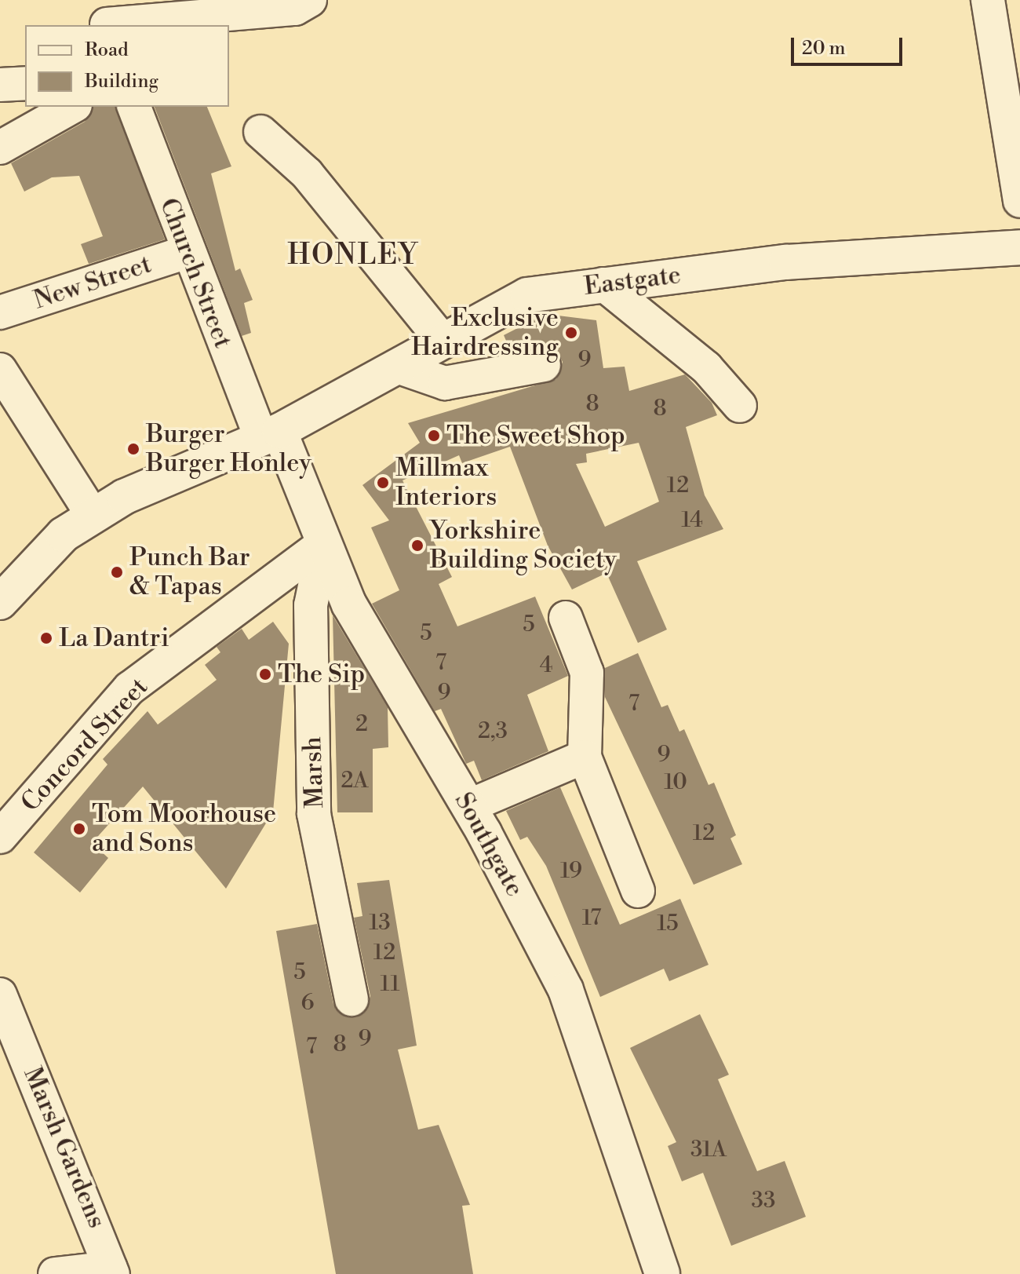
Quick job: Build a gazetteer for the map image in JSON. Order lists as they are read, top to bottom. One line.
{"streets":{"street":["Church Street","Eastgate","New Street","Concord Street","Marsh","Southgate","Marsh Gardens"]},"crossings":[["Church Street","Eastgate"],["Church Street","New Street"],["Church Street","Southgate"],["Eastgate","Southgate"],["Concord Street","Marsh"],["Concord Street","Southgate"],["Marsh","Southgate"]],"districts":["HONLEY"],"places":["Exclusive Hairdressing","The Sweet Shop","Burger Burger Honley","Millmax Interiors","Yorkshire Building Society","Punch Bar & Tapas","La Dantri","The Sip","Tom Moorhouse and Sons"],"house_numbers":["9","8","8","12","14","5","5","7","4","9","7","2","2,3","9","2A","10","12","19","17","13","15","12","5","11","6","9","8","7","31A","33"],"legend":["Road","Building"],"scale_bar":"20 m"}
